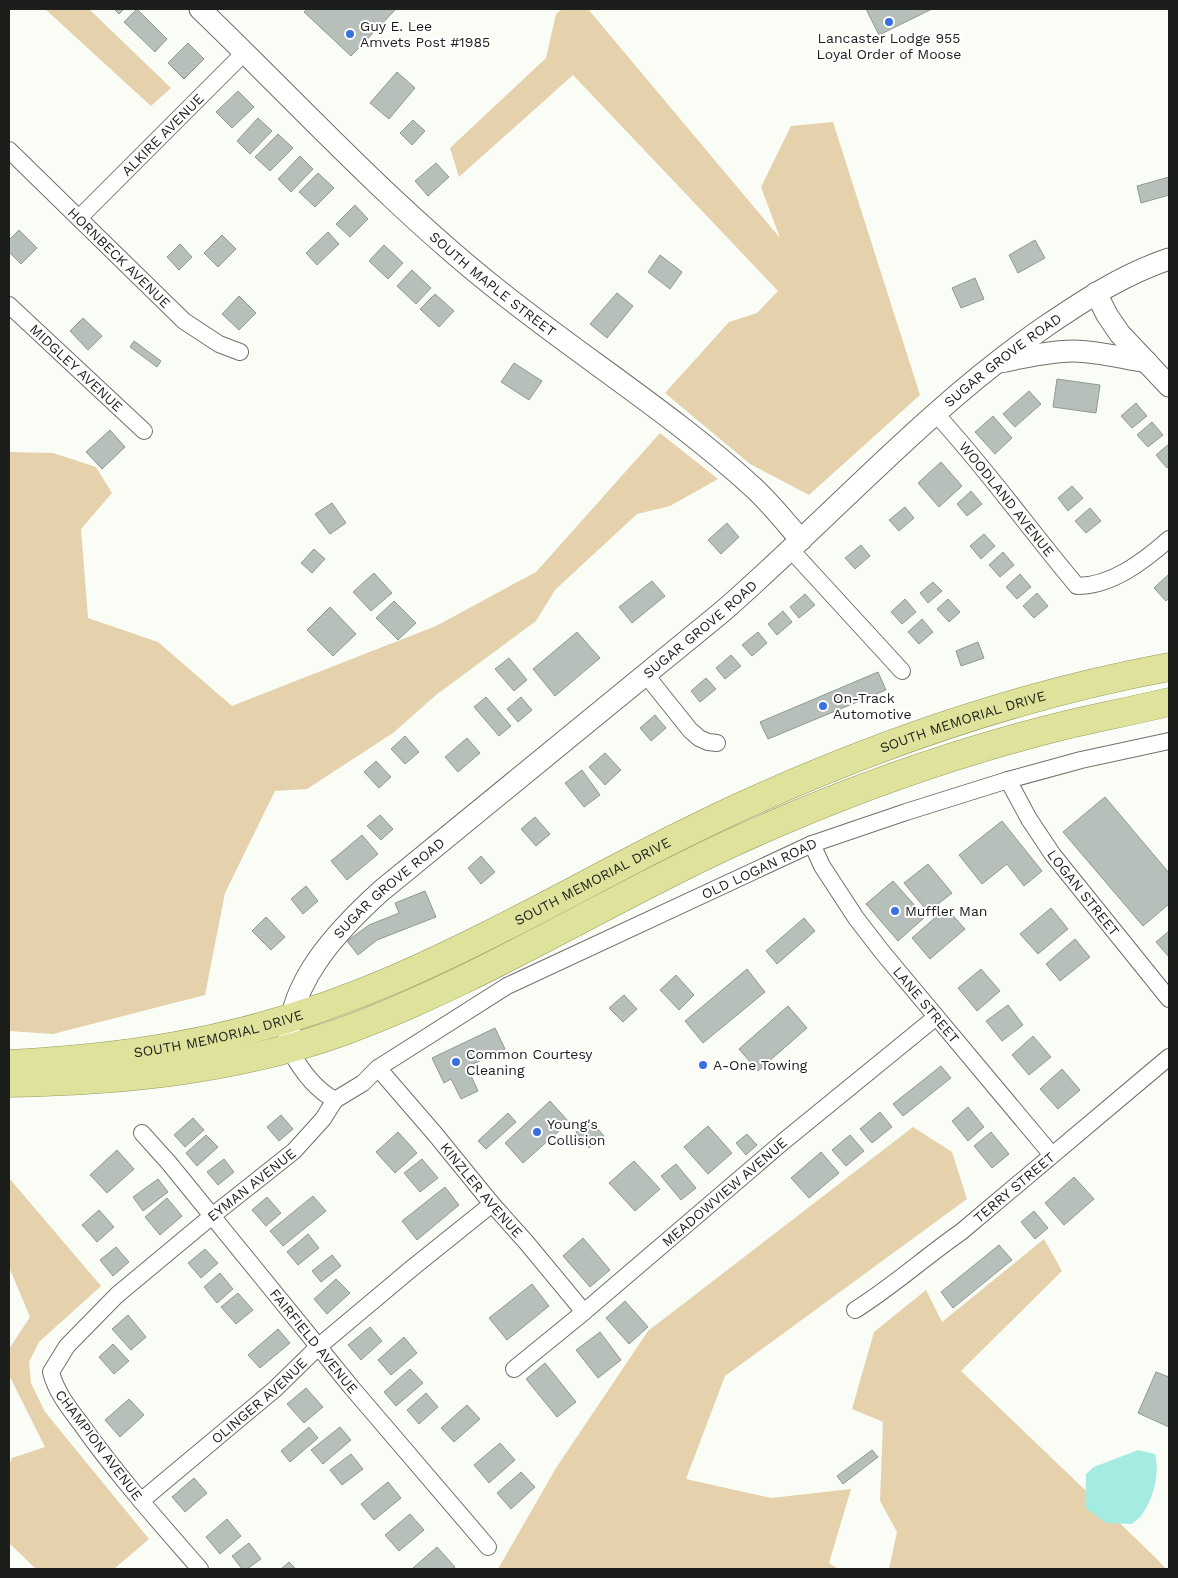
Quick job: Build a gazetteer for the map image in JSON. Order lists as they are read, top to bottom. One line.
{"streets":{"highway":["SOUTH MEMORIAL DRIVE"],"street":["ALKIRE AVENUE","HORNBECK AVENUE","SOUTH MAPLE STREET","SUGAR GROVE ROAD","MIDGLEY AVENUE","WOODLAND AVENUE","OLD LOGAN ROAD","LOGAN STREET","LANE STREET","EYMAN AVENUE","TERRY STREET","KINZLER AVENUE","MEADOWVIEW AVENUE","FAIRFIELD AVENUE","OLINGER AVENUE","CHAMPION AVENUE"]},"crossings":[["ALKIRE AVENUE","HORNBECK AVENUE"],["ALKIRE AVENUE","SOUTH MAPLE STREET"],["SOUTH MAPLE STREET","SUGAR GROVE ROAD"],["SUGAR GROVE ROAD","WOODLAND AVENUE"],["SUGAR GROVE ROAD","SOUTH MEMORIAL DRIVE"],["OLD LOGAN ROAD","LOGAN STREET"],["OLD LOGAN ROAD","LANE STREET"],["OLD LOGAN ROAD","EYMAN AVENUE"],["OLD LOGAN ROAD","KINZLER AVENUE"],["LANE STREET","TERRY STREET"],["LANE STREET","MEADOWVIEW AVENUE"],["EYMAN AVENUE","KINZLER AVENUE"],["EYMAN AVENUE","FAIRFIELD AVENUE"],["EYMAN AVENUE","CHAMPION AVENUE"],["KINZLER AVENUE","MEADOWVIEW AVENUE"],["KINZLER AVENUE","OLINGER AVENUE"],["FAIRFIELD AVENUE","OLINGER AVENUE"],["OLINGER AVENUE","CHAMPION AVENUE"]],"places":["Lancaster Lodge 955 Loyal Order of Moose","Guy E. Lee Amvets Post #1985","On-Track Automotive","Muffler Man","Common Courtesy Cleaning","A-One Towing","Young's Collision"]}
